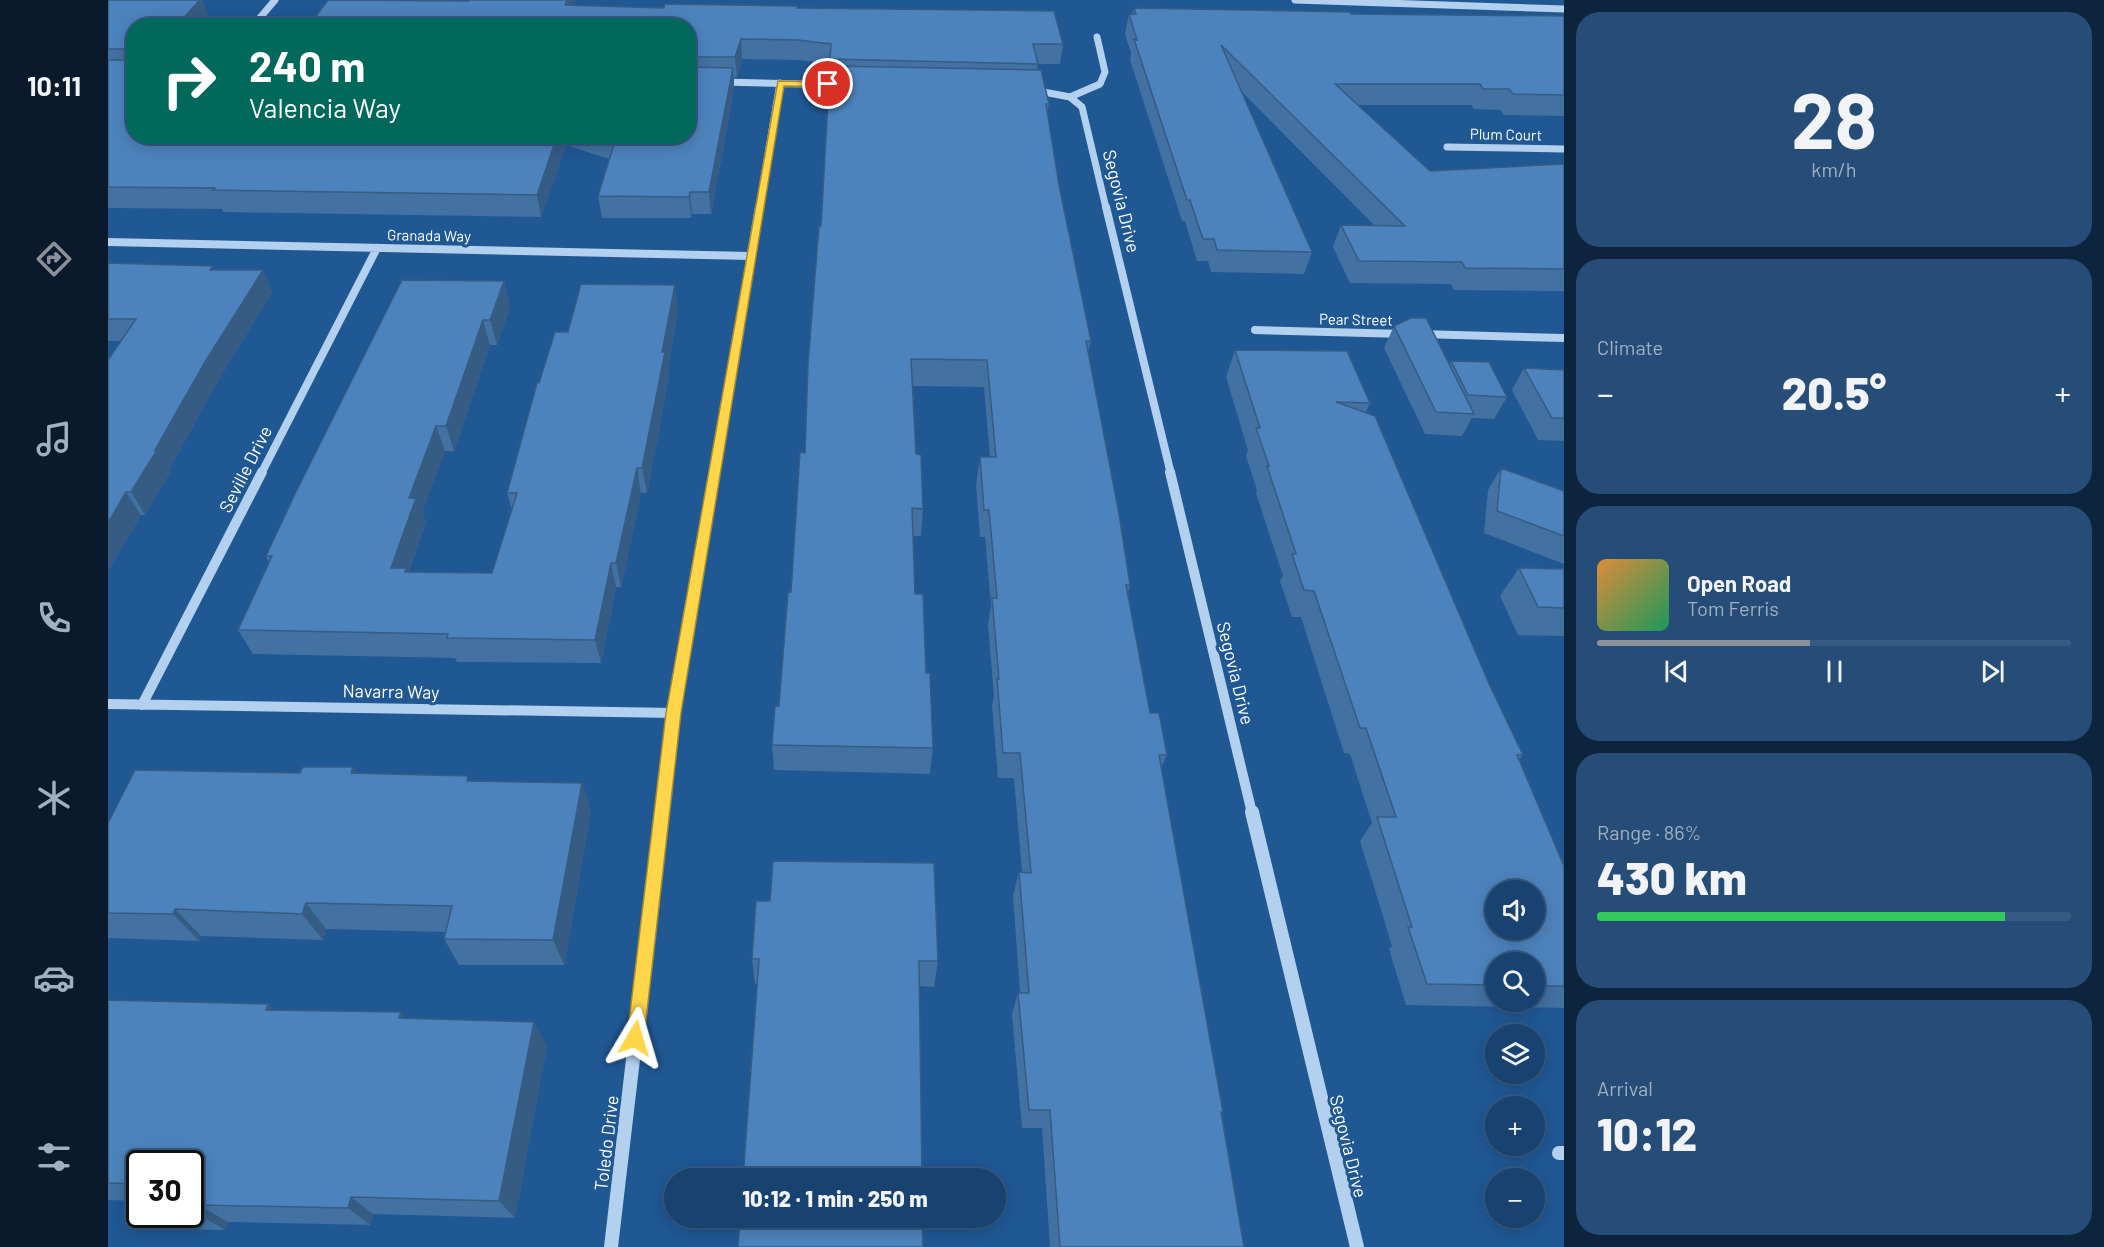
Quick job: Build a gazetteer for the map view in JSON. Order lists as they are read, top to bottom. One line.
{"streets":{"street":["Plum Court","Segovia Drive","Granada Way","Pear Street","Seville Drive","Navarra Way","Toledo Drive"]},"crossings":[["Granada Way","Seville Drive"],["Granada Way","Toledo Drive"],["Seville Drive","Navarra Way"],["Navarra Way","Toledo Drive"]],"page":{"tabs":"10:11","tile":[["28","km/h"],"Climate",["Range · 86%","430 km"],["Arrival","10:12"]],"turn":["240 m","Valencia Way"],"heat":["−","20.5°","+"],"song":["Open Road","Tom Ferris"],"map_buttons":["+","−"],"limit":"30","trip":"10:12 · 1 min · 250 m"}}
